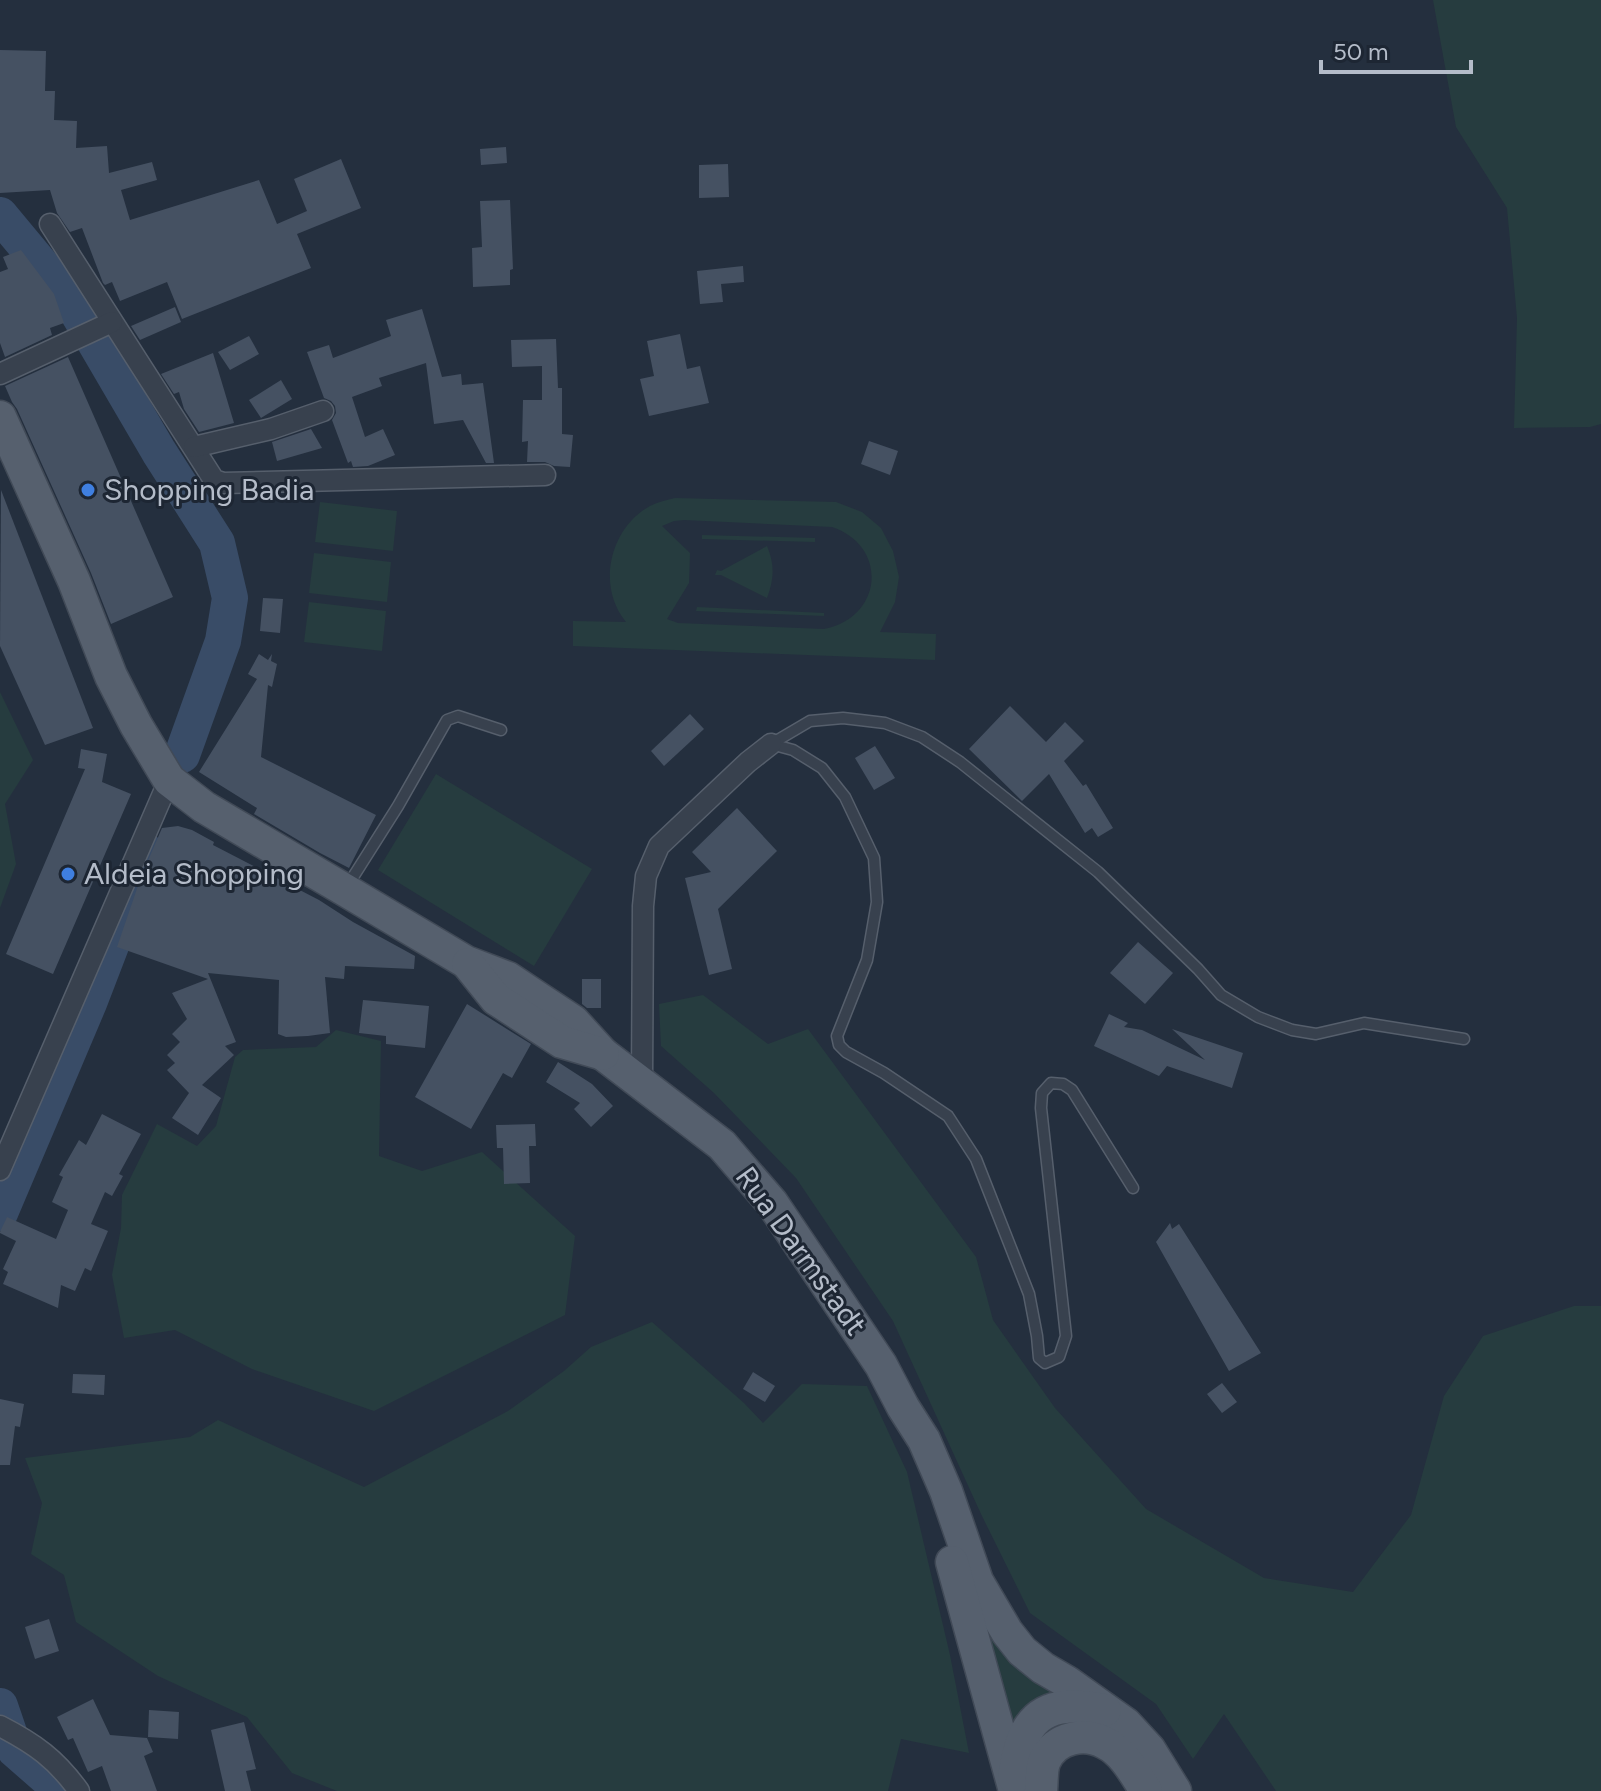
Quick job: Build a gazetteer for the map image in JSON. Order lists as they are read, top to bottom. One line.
{"streets":{"main road":["Rua Darmstadt"]},"places":["Shopping Badia","Aldeia Shopping"],"scale_bar":"50 m"}
